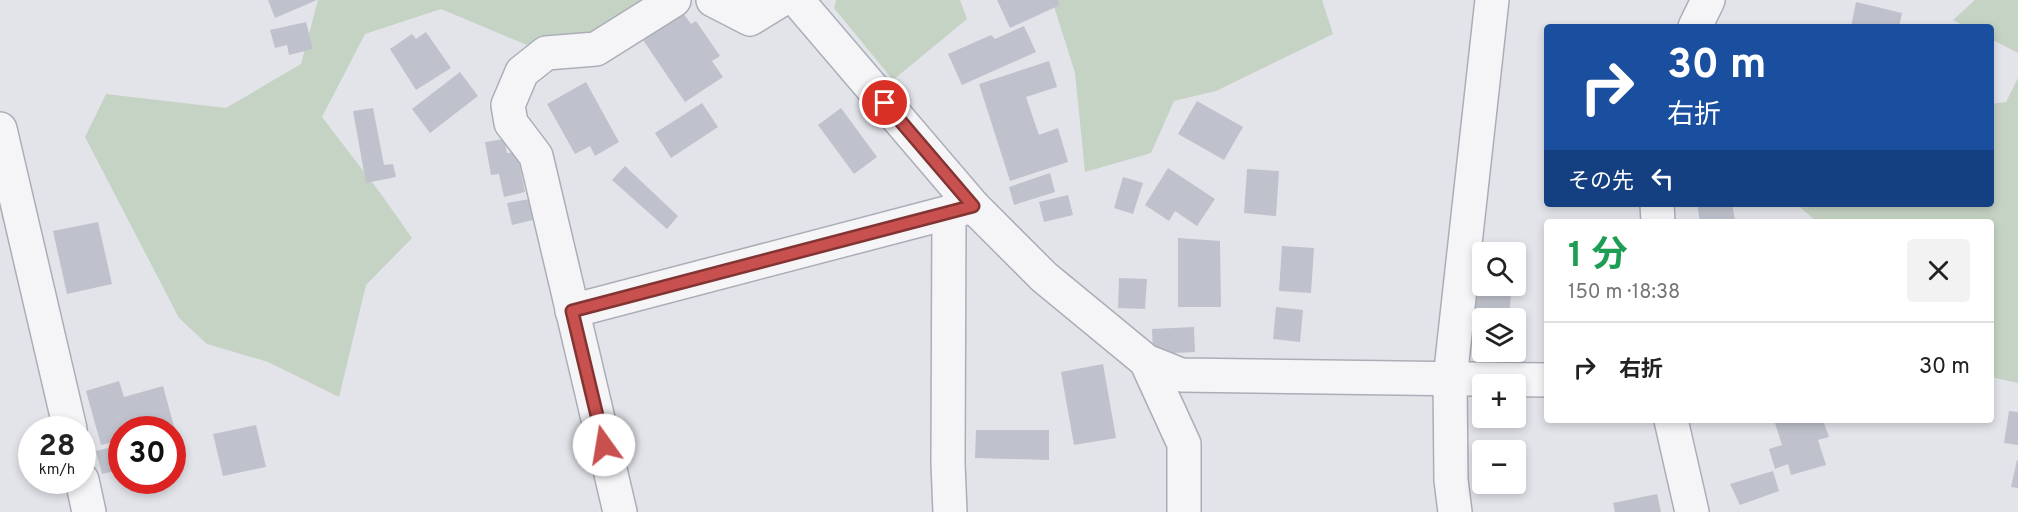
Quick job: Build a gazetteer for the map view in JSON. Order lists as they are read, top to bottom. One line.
{"page":{"turn":["30 m","右折"],"then":"その先","heading":["1 分","150 m · 18:38"],"map_buttons":["+","−"],"list":[{"name":"右折","value":"30 m"}],"speed":"28 km/h","limit":"30"}}
